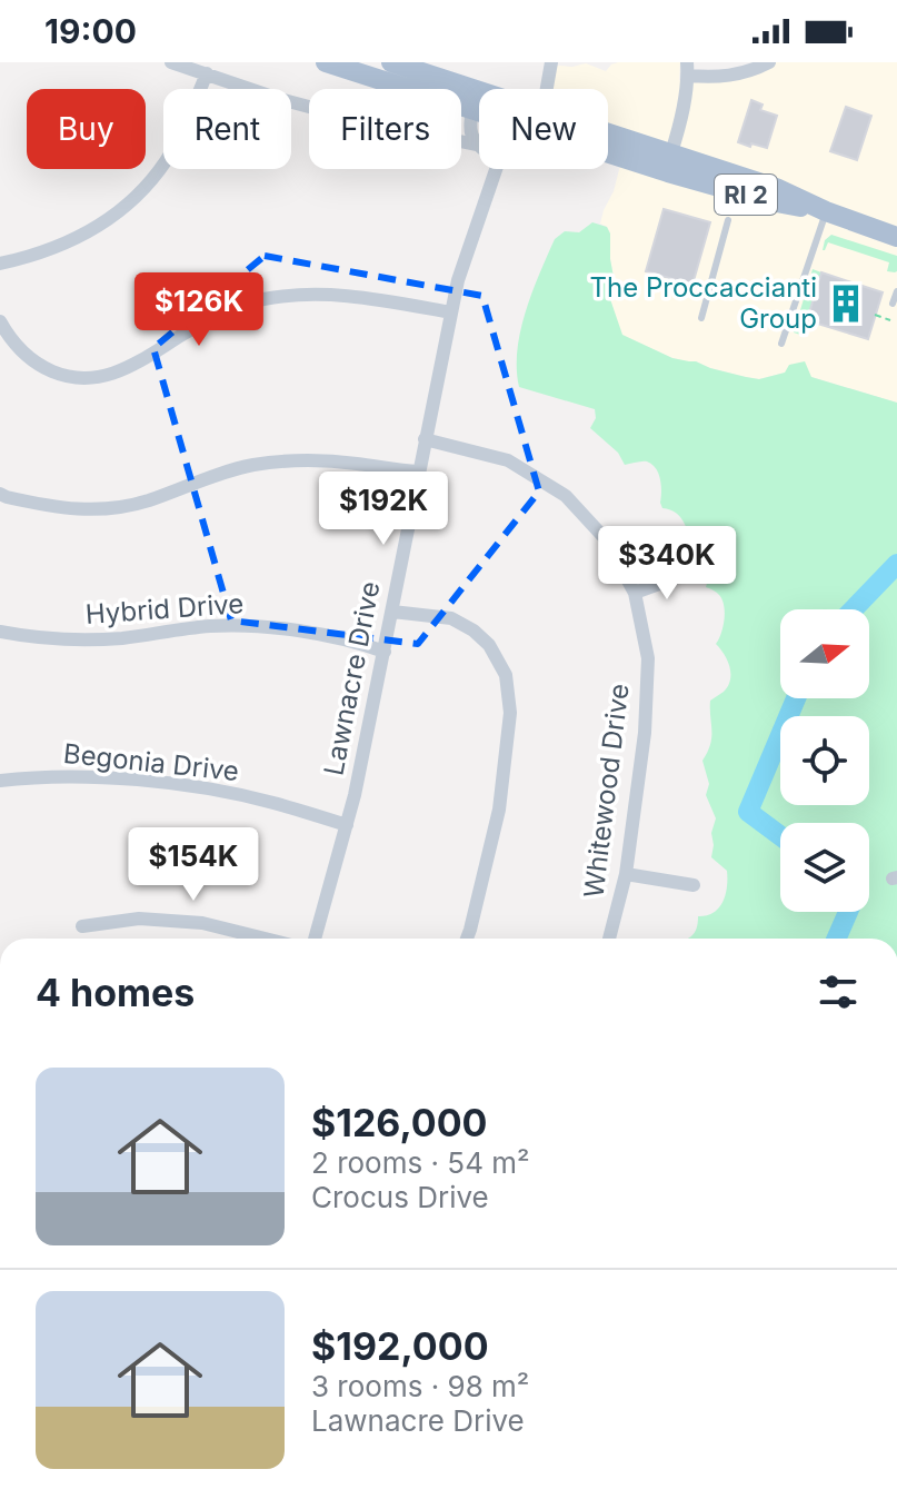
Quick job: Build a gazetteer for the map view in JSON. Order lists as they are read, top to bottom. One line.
{"streets":{"main road":["RI 2"],"street":["Hybrid Drive","Lawnacre Drive","Begonia Drive","Whitewood Drive"]},"crossings":[["Hybrid Drive","Lawnacre Drive"],["Lawnacre Drive","Begonia Drive"],["Lawnacre Drive","Whitewood Drive"]],"places":{"building":["The Proccaccianti Group"]},"north":"right","page":{"status":"19:00","chip":["Buy","Rent","Filters","New"],"price":["$126K","$192K","$340K","$154K"],"heading":"4 homes","list":[{"name":"$126,000","note":"2 rooms · 54 m² · Crocus Drive"},{"name":"$192,000","note":"3 rooms · 98 m² · Lawnacre Drive"}]}}
